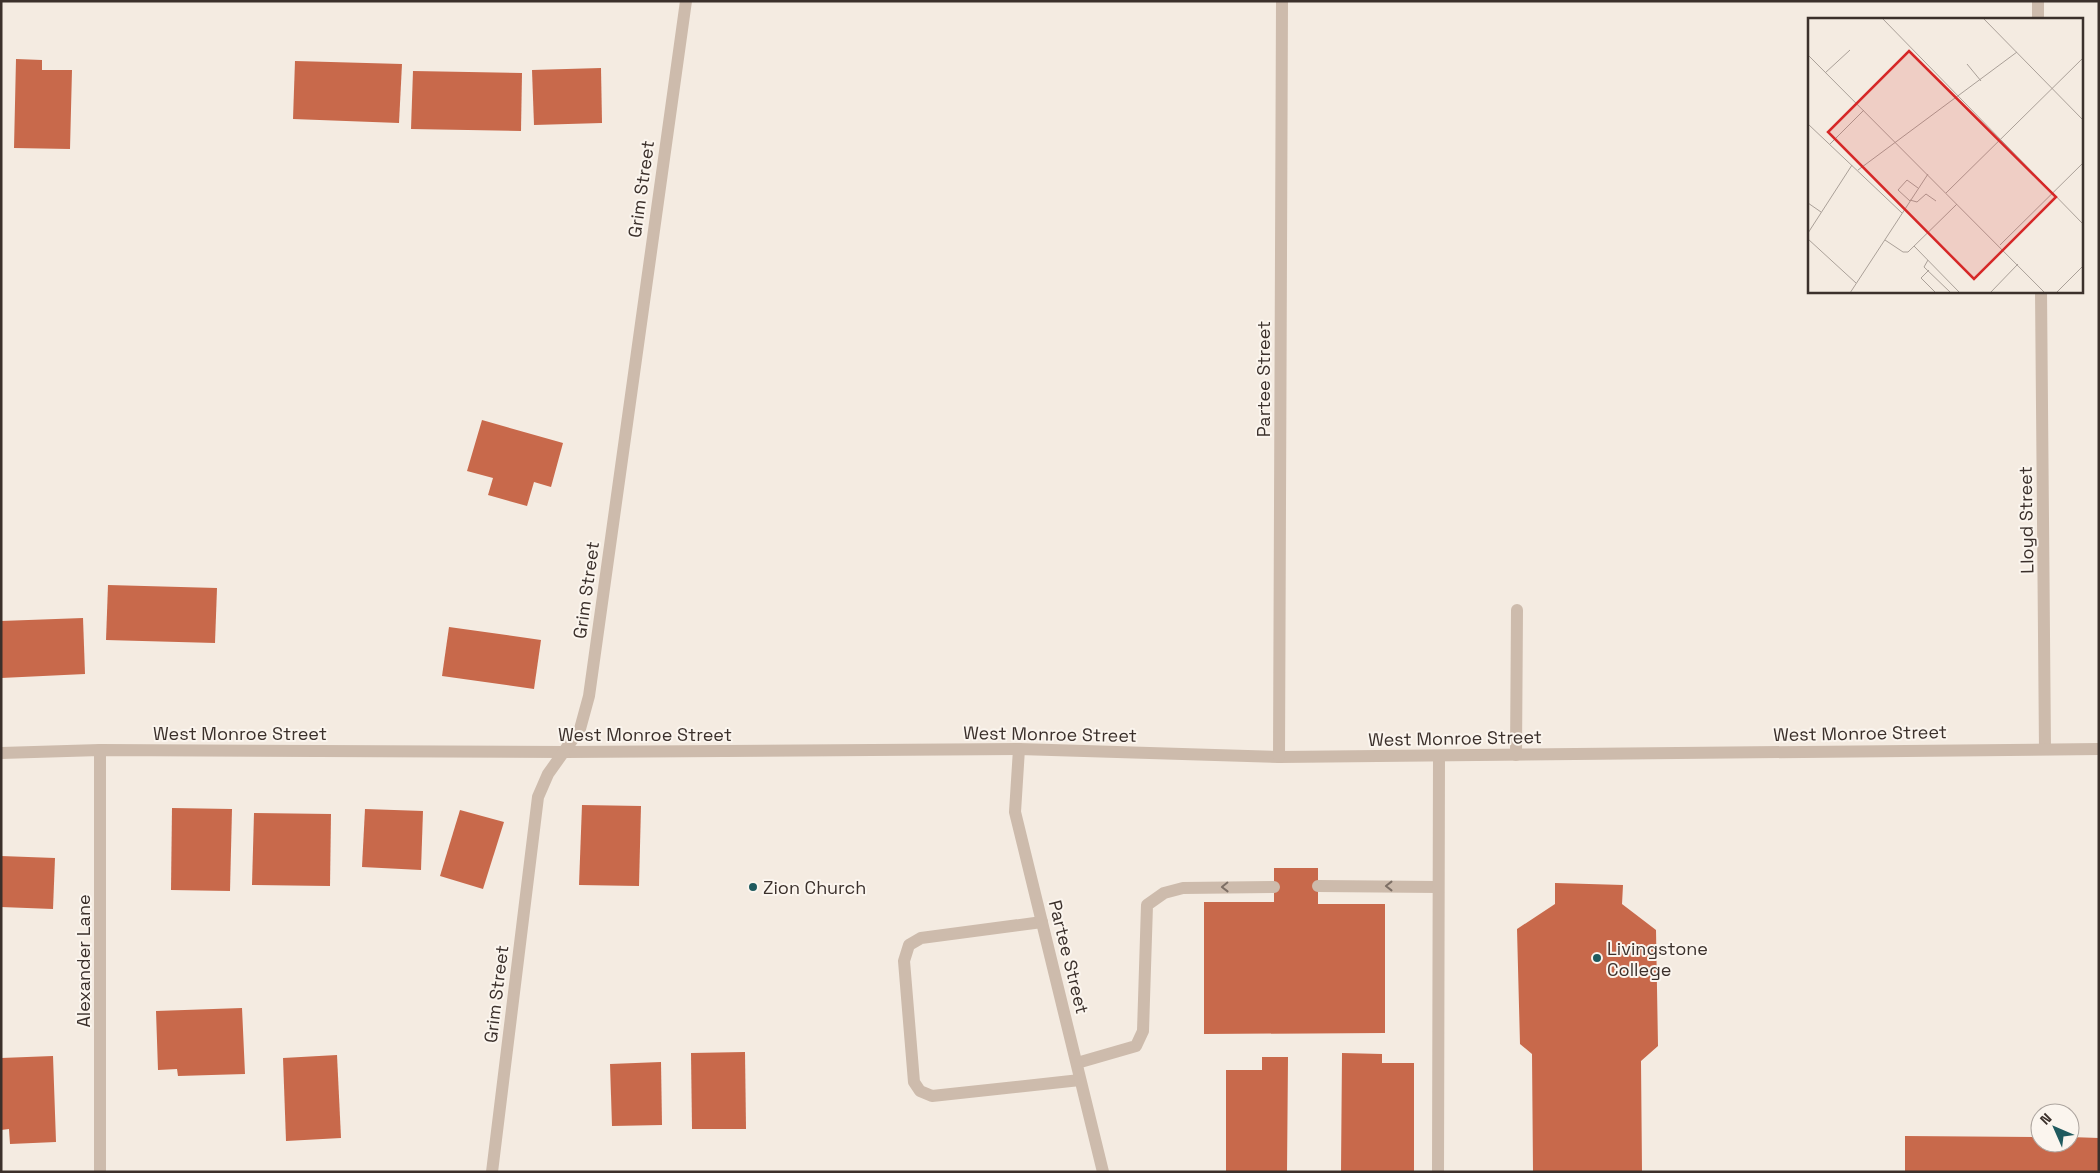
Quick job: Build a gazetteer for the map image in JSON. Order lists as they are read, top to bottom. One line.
{"streets":{"street":["Grim Street","Partee Street","Lloyd Street","West Monroe Street","Alexander Lane"]},"crossings":[["Grim Street","West Monroe Street"],["Partee Street","West Monroe Street"],["Lloyd Street","West Monroe Street"],["West Monroe Street","Alexander Lane"]],"places":["Zion Church","Livingstone College"],"north":"top left"}
